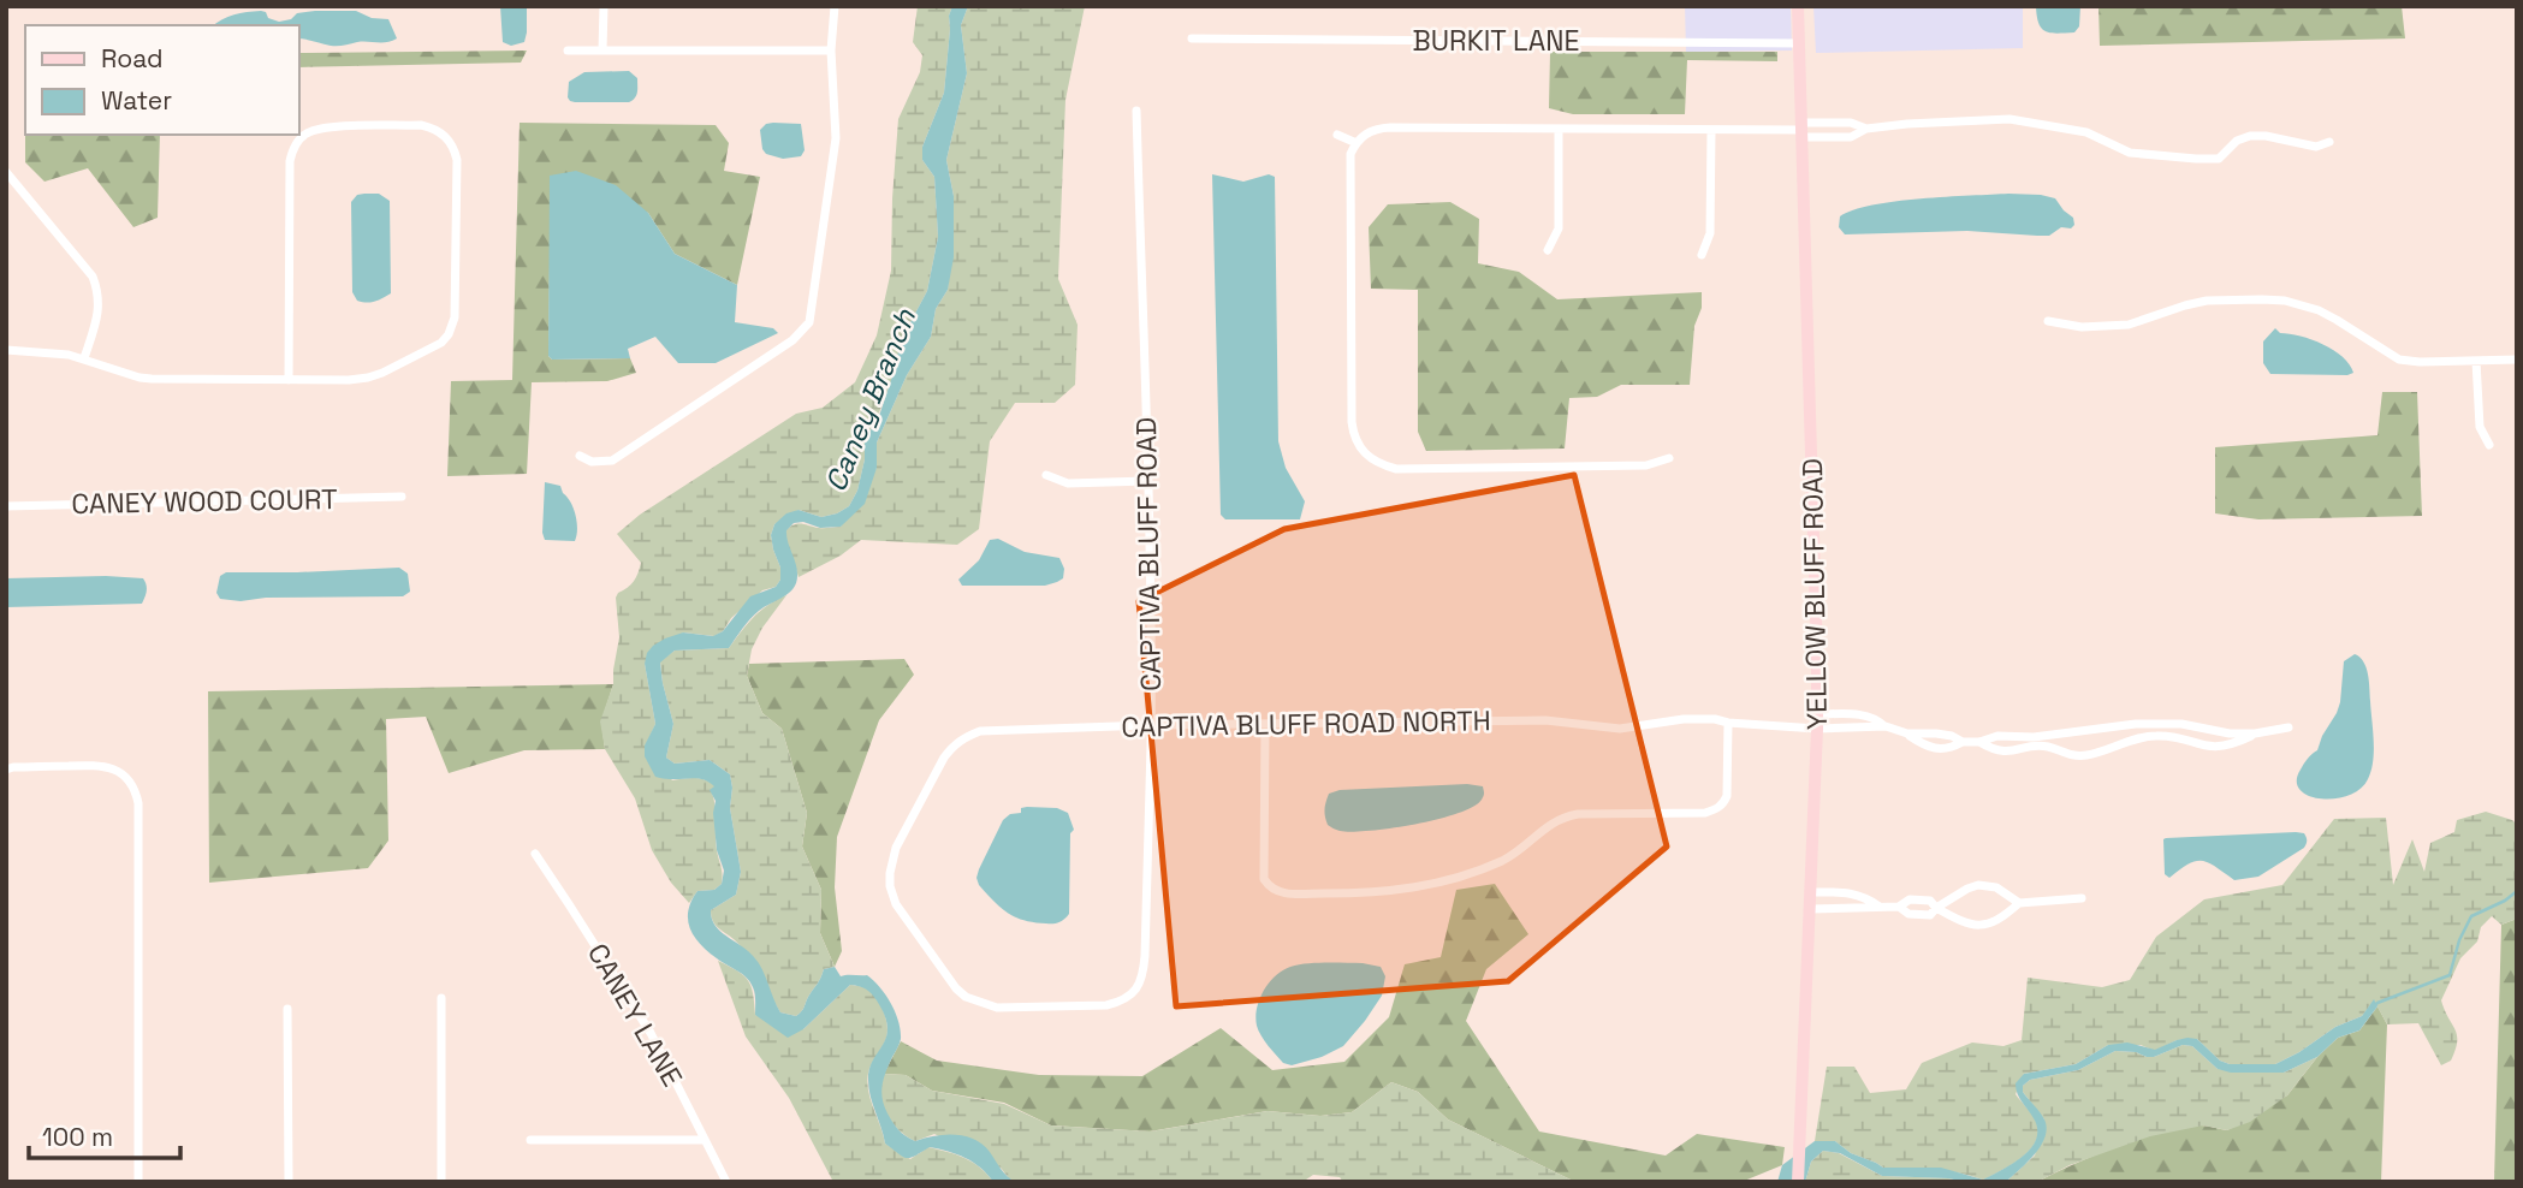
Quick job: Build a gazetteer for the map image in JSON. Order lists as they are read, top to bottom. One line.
{"streets":{"street":["BURKIT LANE","CANEY WOOD COURT","CAPTIVA BLUFF ROAD","YELLOW BLUFF ROAD","CAPTIVA BLUFF ROAD NORTH","CANEY LANE"]},"crossings":[["BURKIT LANE","YELLOW BLUFF ROAD"],["CAPTIVA BLUFF ROAD","CAPTIVA BLUFF ROAD NORTH"],["YELLOW BLUFF ROAD","CAPTIVA BLUFF ROAD NORTH"]],"water":["Caney Branch"],"legend":["Road","Water"],"scale_bar":"100 m"}
